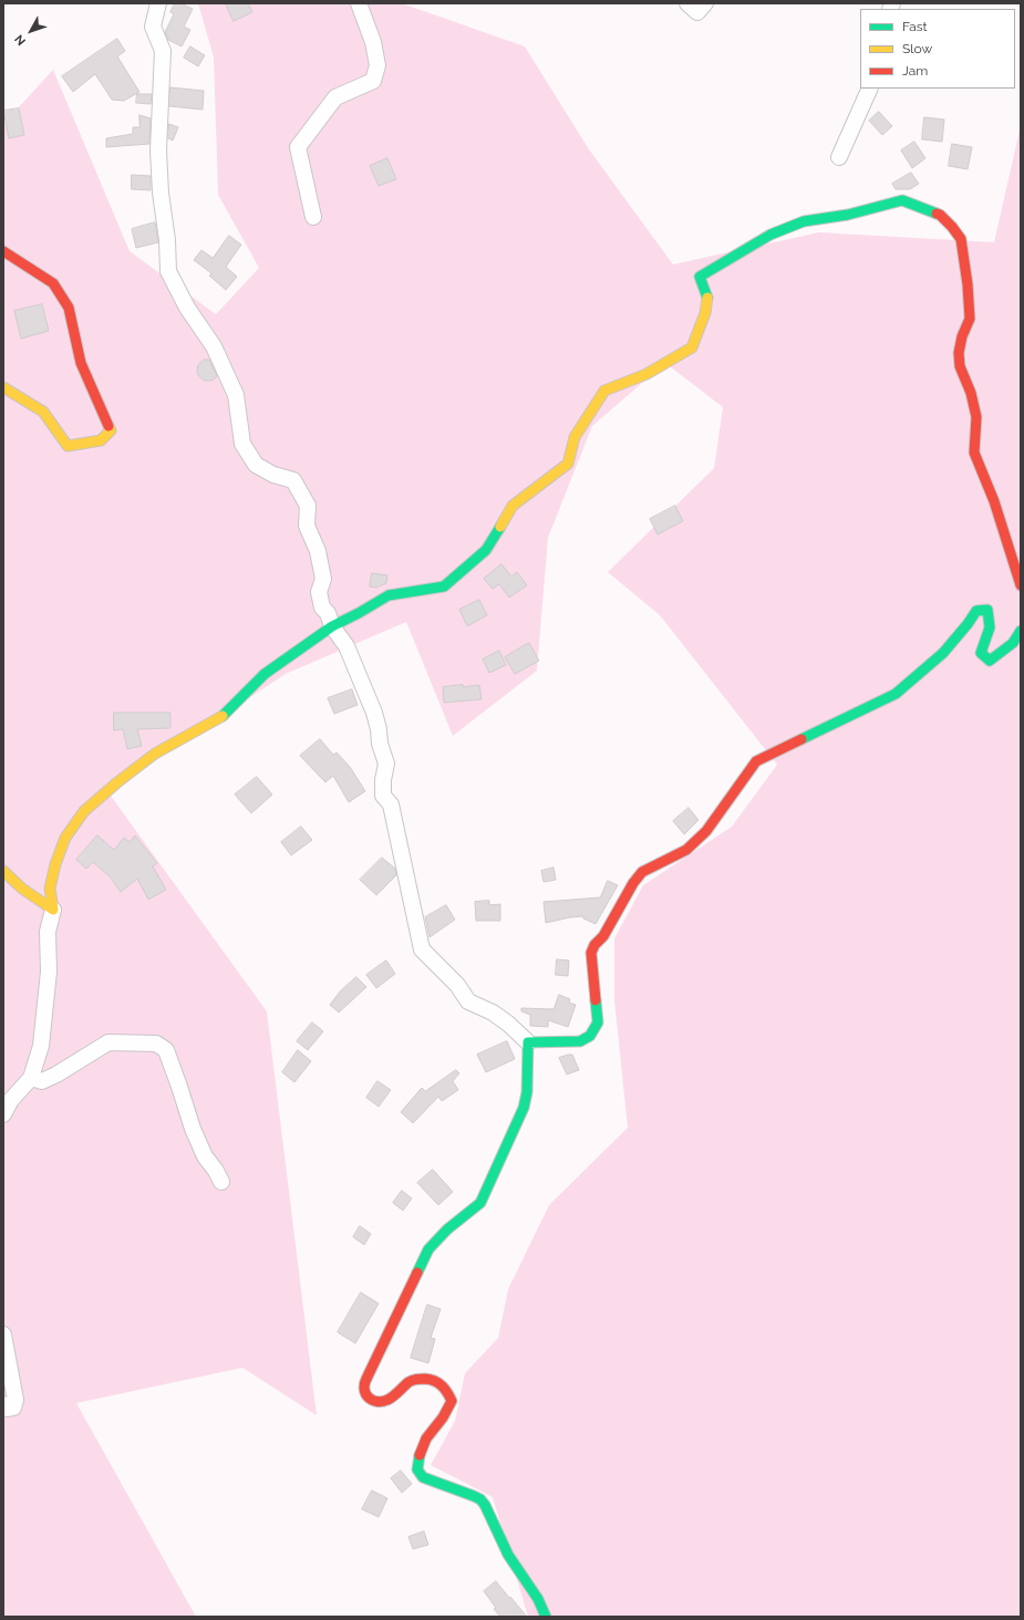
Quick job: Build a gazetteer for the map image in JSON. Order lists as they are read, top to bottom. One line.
{"legend":["Fast","Slow","Jam"],"north":"bottom left"}
